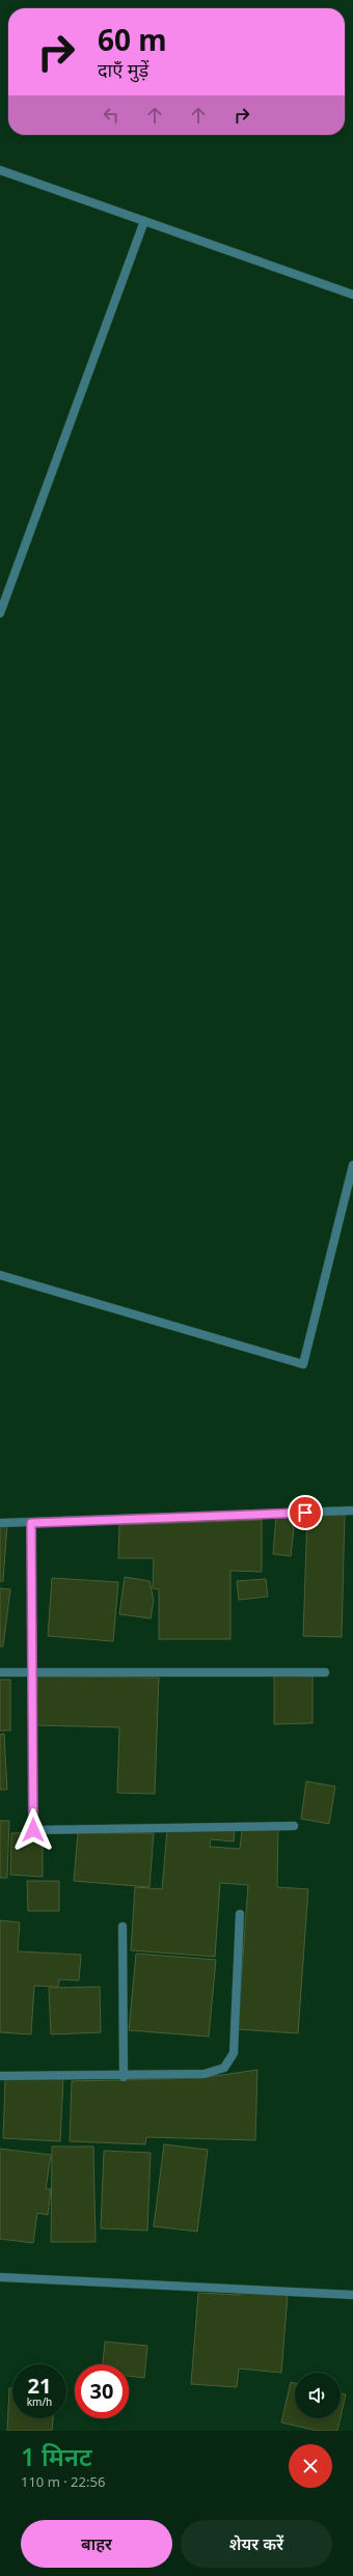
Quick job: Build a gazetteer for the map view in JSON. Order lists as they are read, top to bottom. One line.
{"page":{"turn":["60 m","दाएँ मुड़ें"],"speed":"21 km/h","limit":"30","heading":["1 मिनट","110 m · 22:56"],"buttons":["बाहर","शेयर करें"]}}
